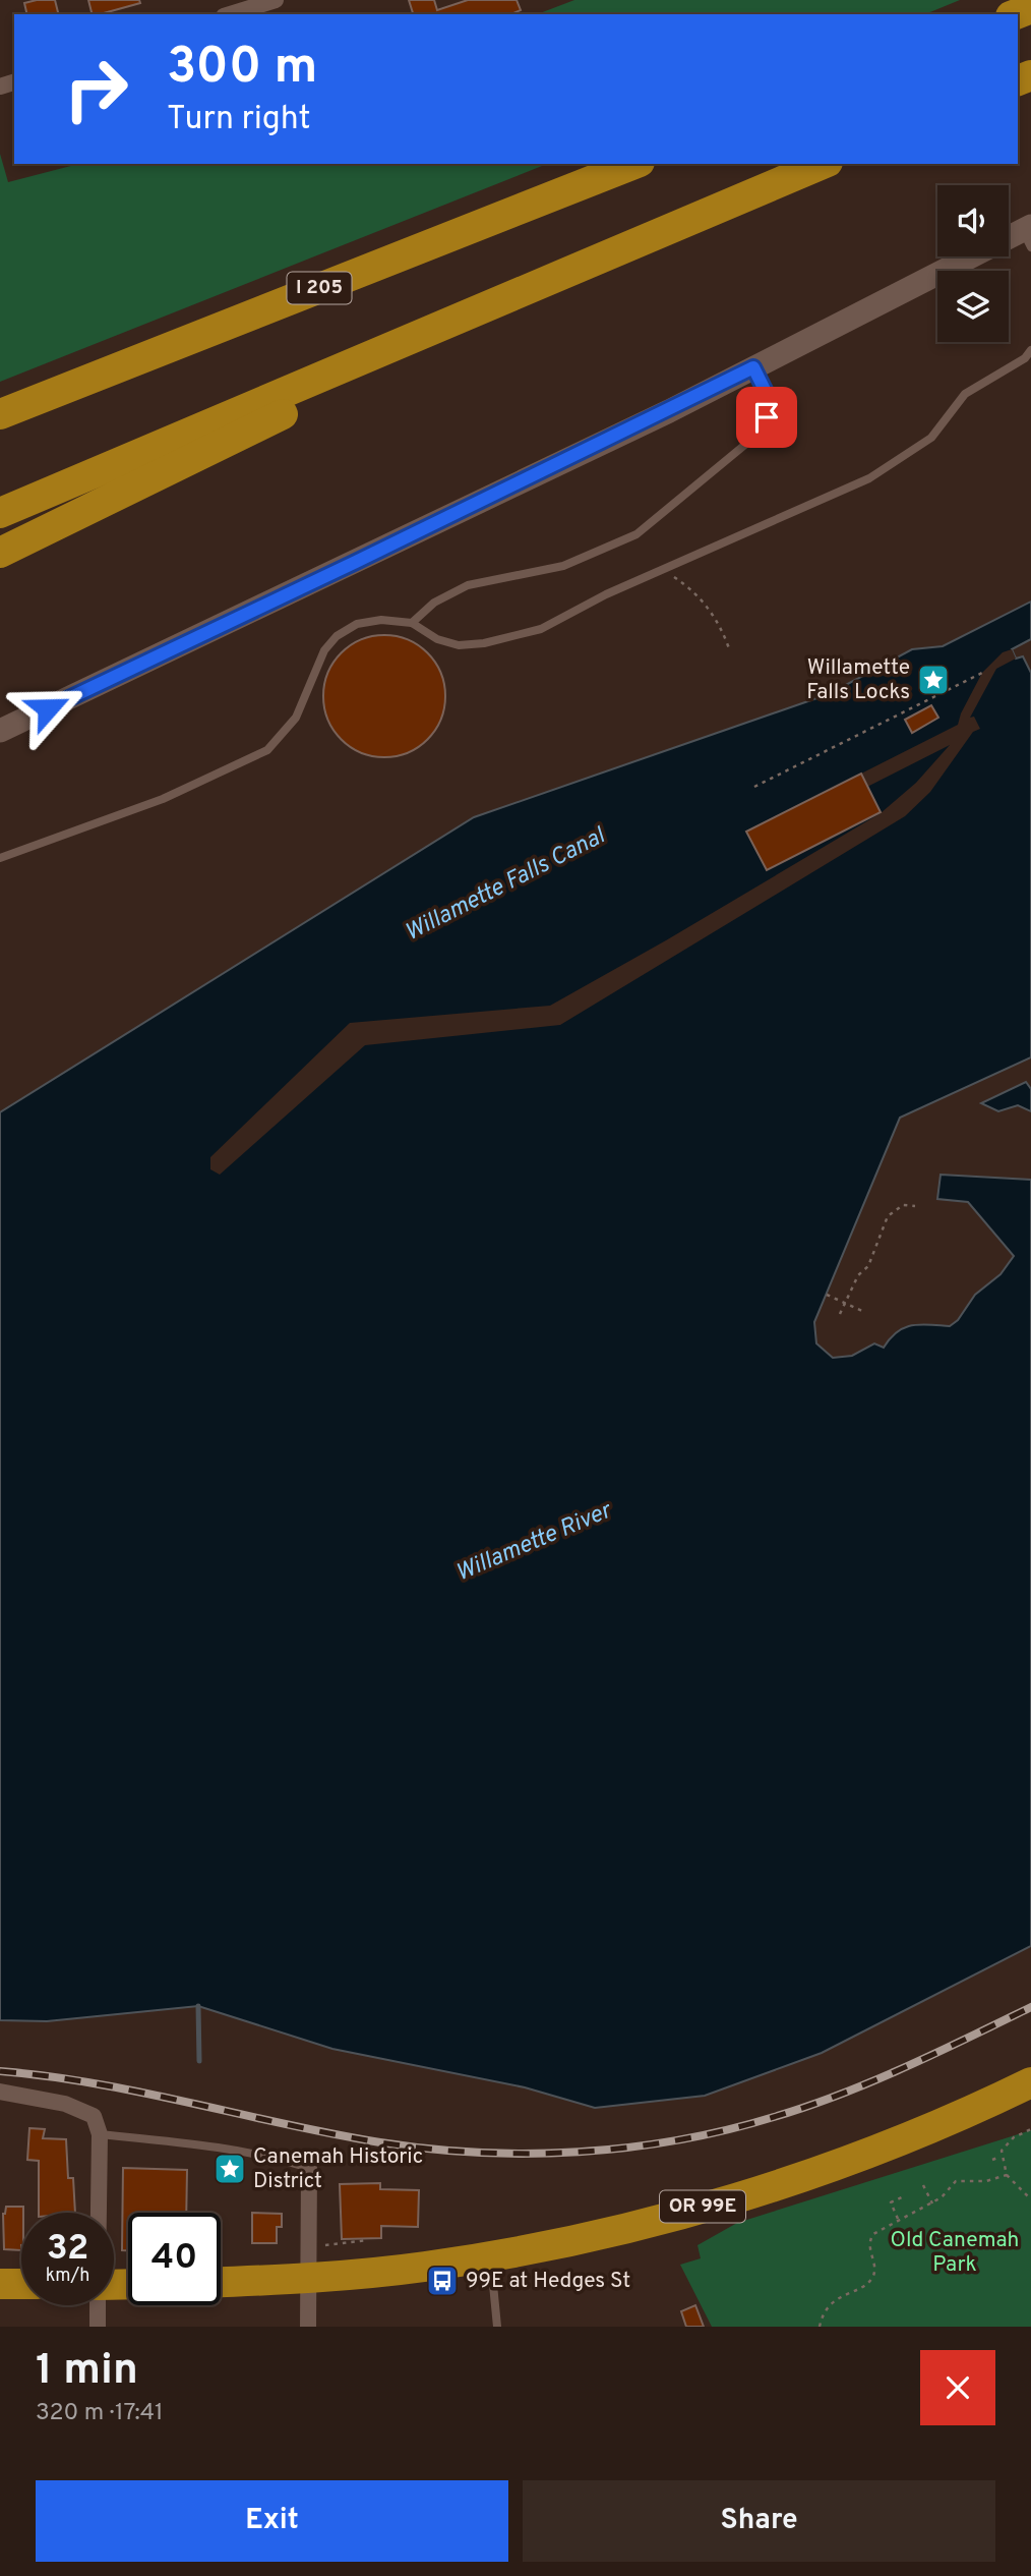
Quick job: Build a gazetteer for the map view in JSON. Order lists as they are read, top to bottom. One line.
{"streets":{"highway":["I 205","OR 99E"]},"water":["Willamette Falls Canal","Willamette River"],"parks":["Old Canemah Park"],"places":{"place":["Willamette Falls Locks","Canemah Historic District"],"bus stop":["99E at Hedges St"]},"page":{"turn":["300 m","Turn right"],"speed":"32 km/h","limit":"40","heading":["1 min","320 m · 17:41"],"buttons":["Exit","Share"]}}
